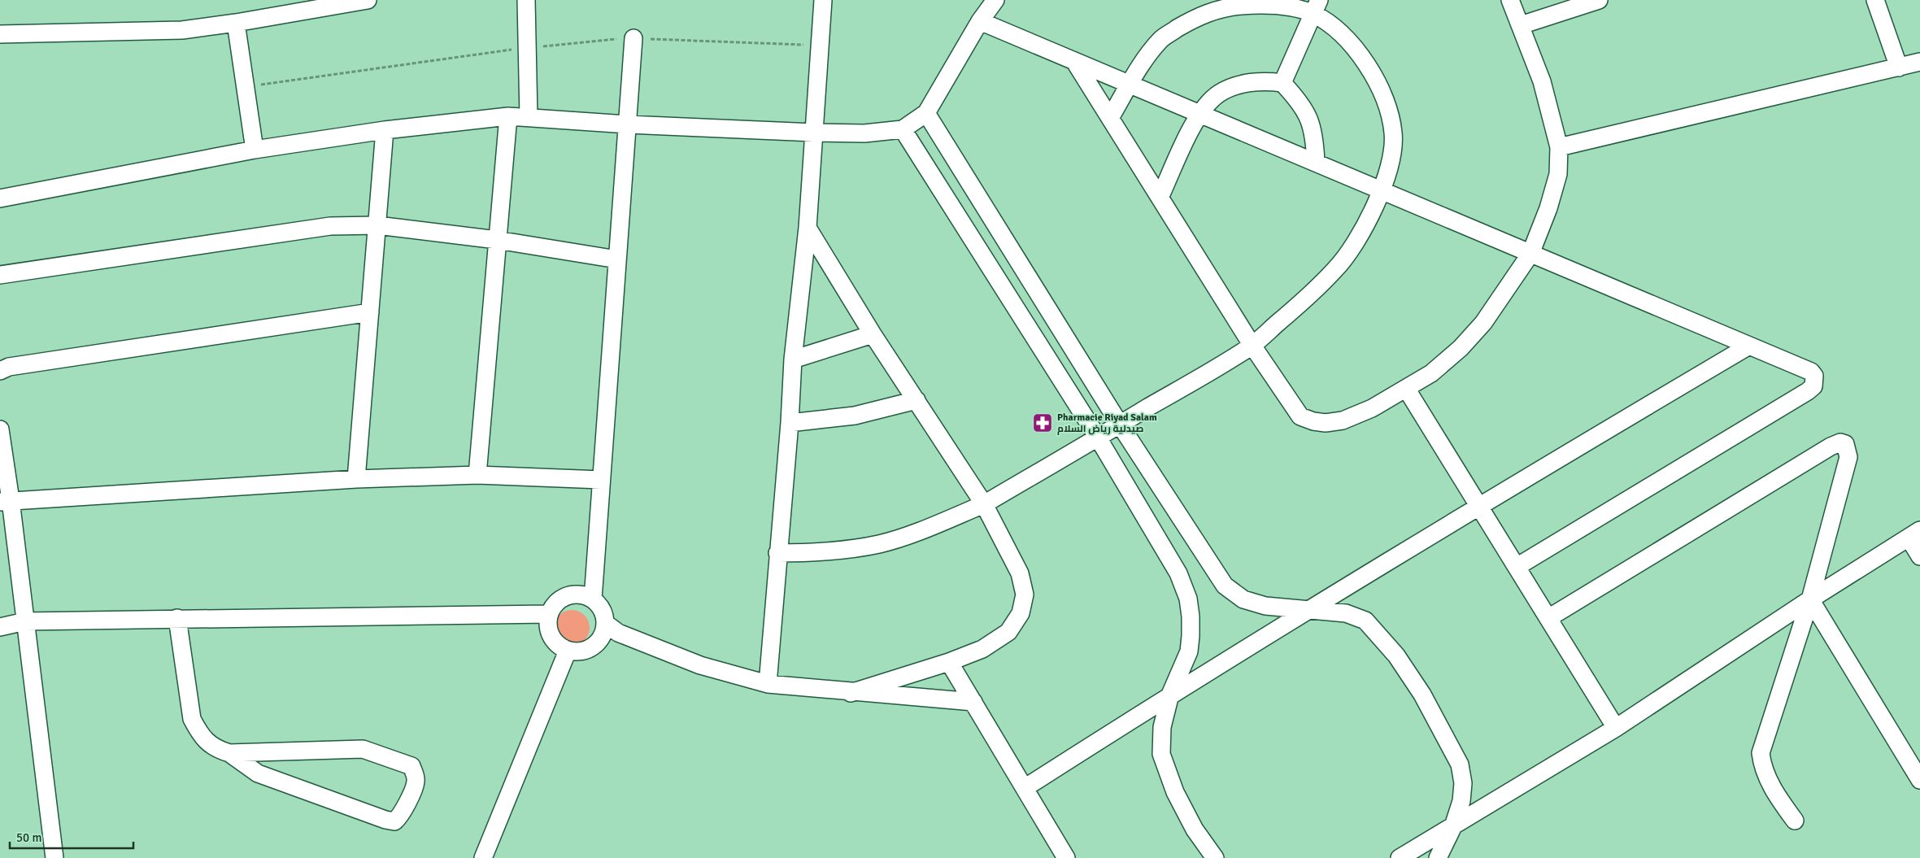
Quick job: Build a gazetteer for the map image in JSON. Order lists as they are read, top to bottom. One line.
{"places":{"pharmacy":["Pharmacie Riyad Salam صيدلية رياض السلام"]},"scale_bar":"50 m"}
